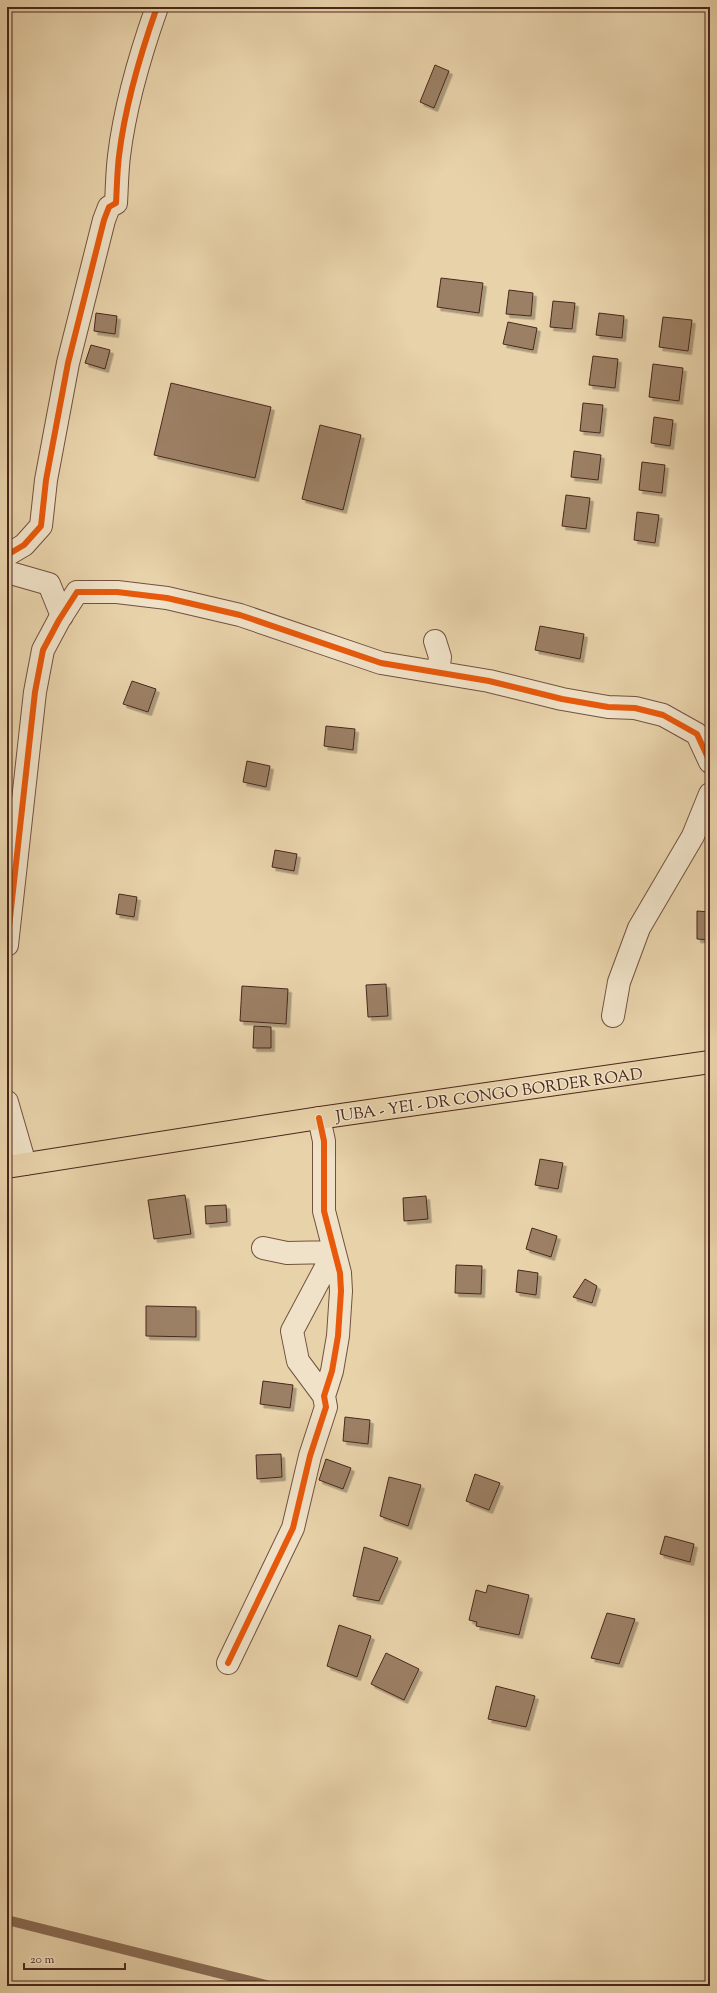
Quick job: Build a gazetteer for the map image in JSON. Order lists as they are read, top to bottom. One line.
{"streets":{"main road":["JUBA - YEI - DR CONGO BORDER ROAD"]},"scale_bar":"20 m"}
